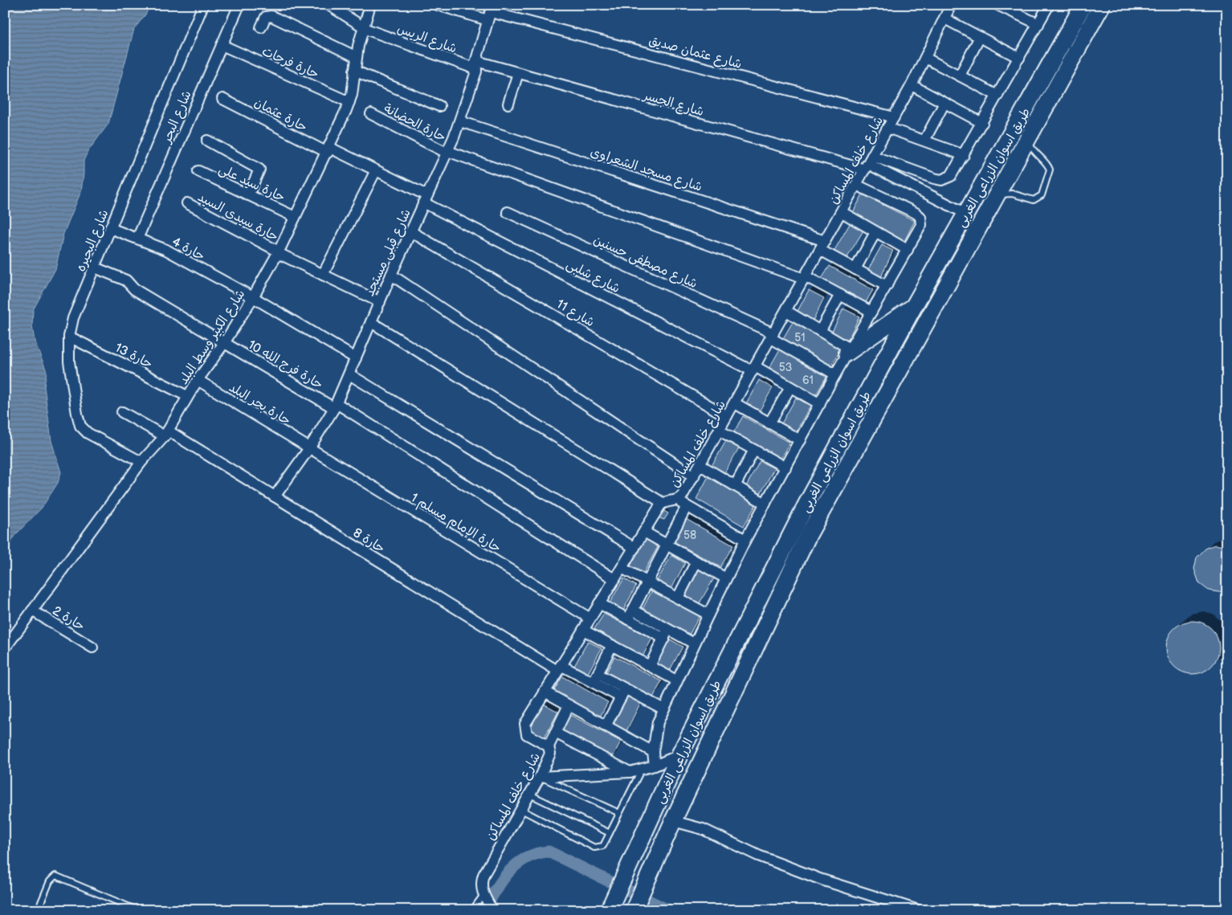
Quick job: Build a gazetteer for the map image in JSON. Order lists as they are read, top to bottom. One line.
{"streets":{"main road":["طريق اسوان الزراعى الغربى"],"street":["شارع الريس","شارع عثمان صديق","حارة فرحات","شارع الجسر","حارة عثمان","شارع البحر","حارة الحضانة","شارع خلف المساكن","شارع مسجد الشعراوى","حارة سيد على","حارة سيدى السيد","شارع البحيره","حارة 4","شارع قبلى مستجد","شارع مصطفى حسنين","شارع شلبى","شارع 11","شارع الكبير وسط البلد","حارة 13","حارة فرج الله 10","حارة بحر البلد","حارة الإمام مسلم 1","حارة 8","حارة 2"]},"crossings":[["شارع الريس","شارع الجسر"],["شارع الريس","شارع قبلى مستجد"],["شارع الريس","شارع الكبير وسط البلد"],["شارع عثمان صديق","شارع خلف المساكن"],["شارع عثمان صديق","شارع قبلى مستجد"],["حارة فرحات","شارع البحر"],["حارة فرحات","شارع الكبير وسط البلد"],["شارع الجسر","شارع خلف المساكن"],["شارع الجسر","شارع قبلى مستجد"],["حارة عثمان","شارع قبلى مستجد"],["حارة عثمان","شارع شلبى"],["حارة عثمان","شارع الكبير وسط البلد"],["شارع البحر","حارة 4"],["حارة الحضانة","شارع خلف المساكن"],["حارة الحضانة","شارع قبلى مستجد"],["شارع خلف المساكن","شارع مسجد الشعراوى"],["شارع خلف المساكن","شارع مصطفى حسنين"],["شارع خلف المساكن","شارع شلبى"],["شارع خلف المساكن","شارع 11"],["شارع خلف المساكن","حارة فرج الله 10"],["شارع خلف المساكن","حارة الإمام مسلم 1"],["شارع خلف المساكن","حارة 8"],["شارع مسجد الشعراوى","شارع قبلى مستجد"],["حارة سيد على","شارع الكبير وسط البلد"],["حارة سيدى السيد","شارع قبلى مستجد"],["حارة سيدى السيد","شارع الكبير وسط البلد"],["شارع البحيره","حارة 4"],["شارع البحيره","شارع الكبير وسط البلد"],["شارع البحيره","حارة 13"],["شارع البحيره","حارة فرج الله 10"],["حارة 4","شارع الكبير وسط البلد"],["شارع قبلى مستجد","شارع شلبى"],["شارع قبلى مستجد","شارع 11"],["شارع قبلى مستجد","حارة فرج الله 10"],["شارع قبلى مستجد","حارة بحر البلد"],["شارع قبلى مستجد","حارة الإمام مسلم 1"],["شارع قبلى مستجد","حارة 8"],["شارع الكبير وسط البلد","حارة 13"],["شارع الكبير وسط البلد","حارة فرج الله 10"],["شارع الكبير وسط البلد","حارة بحر البلد"],["شارع الكبير وسط البلد","حارة 8"],["شارع الكبير وسط البلد","حارة 2"],["حارة بحر البلد","حارة الإمام مسلم 1"]],"house_numbers":["51","53","61","58"]}
